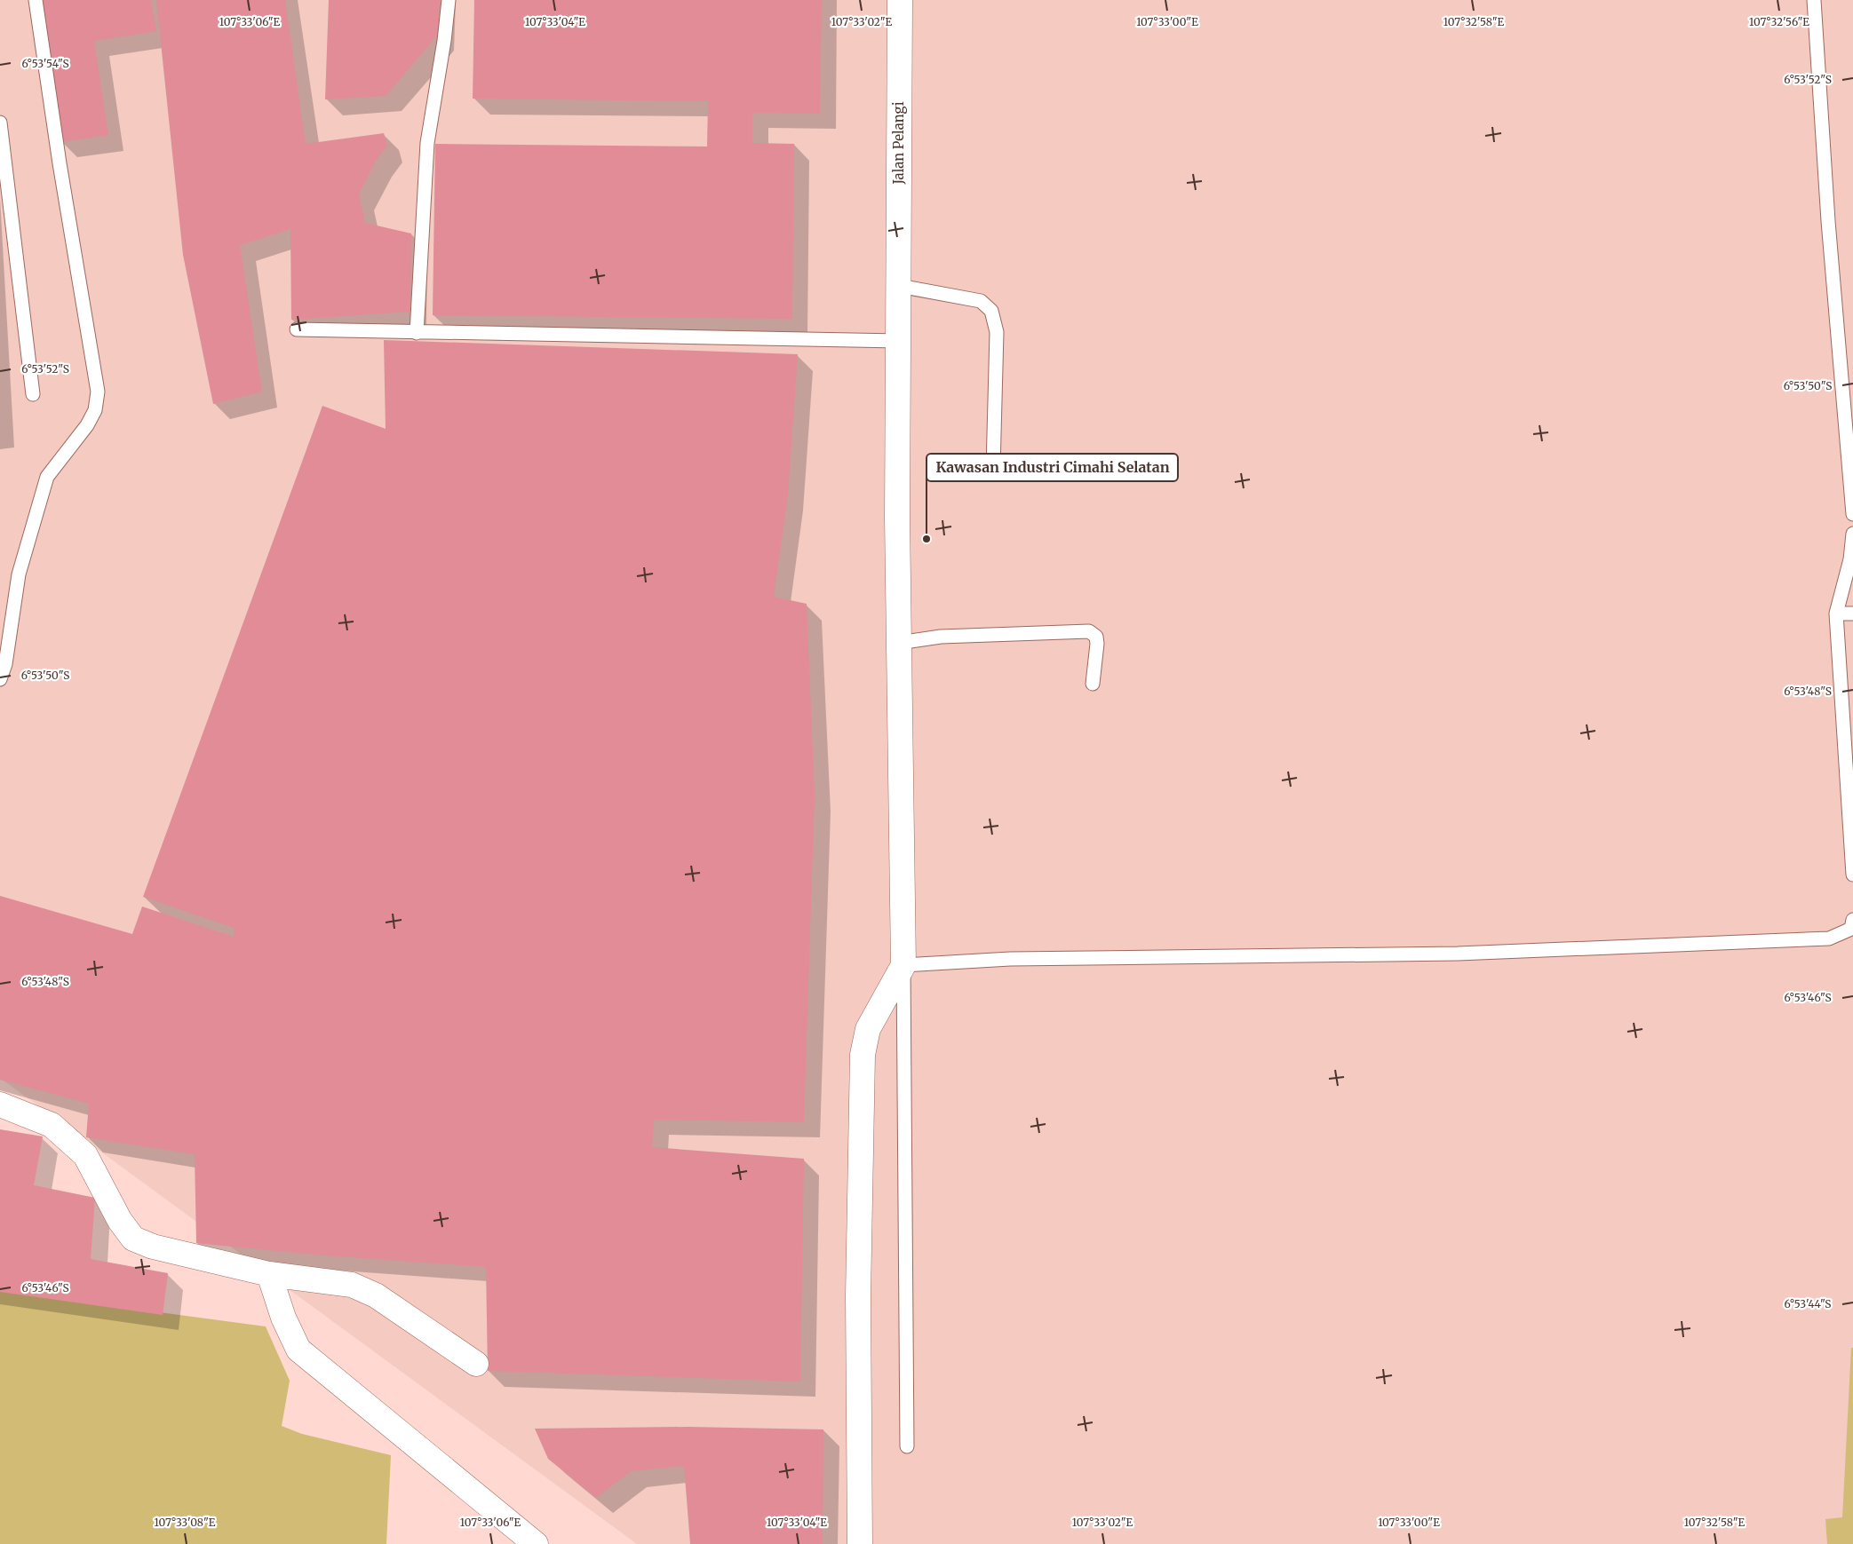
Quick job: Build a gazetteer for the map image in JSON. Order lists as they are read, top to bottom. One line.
{"streets":{"street":["Jalan Pelangi"]},"places":["Kawasan Industri Cimahi Selatan"],"coordinates":["107°33'06\"E","107°33'04\"E","107°33'02\"E","107°33'00\"E","107°32'58\"E","107°32'56\"E","6°53'54\"S","6°53'52\"S","6°53'50\"S","6°53'48\"S","6°53'46\"S","6°53'44\"S","107°33'08\"E"]}
